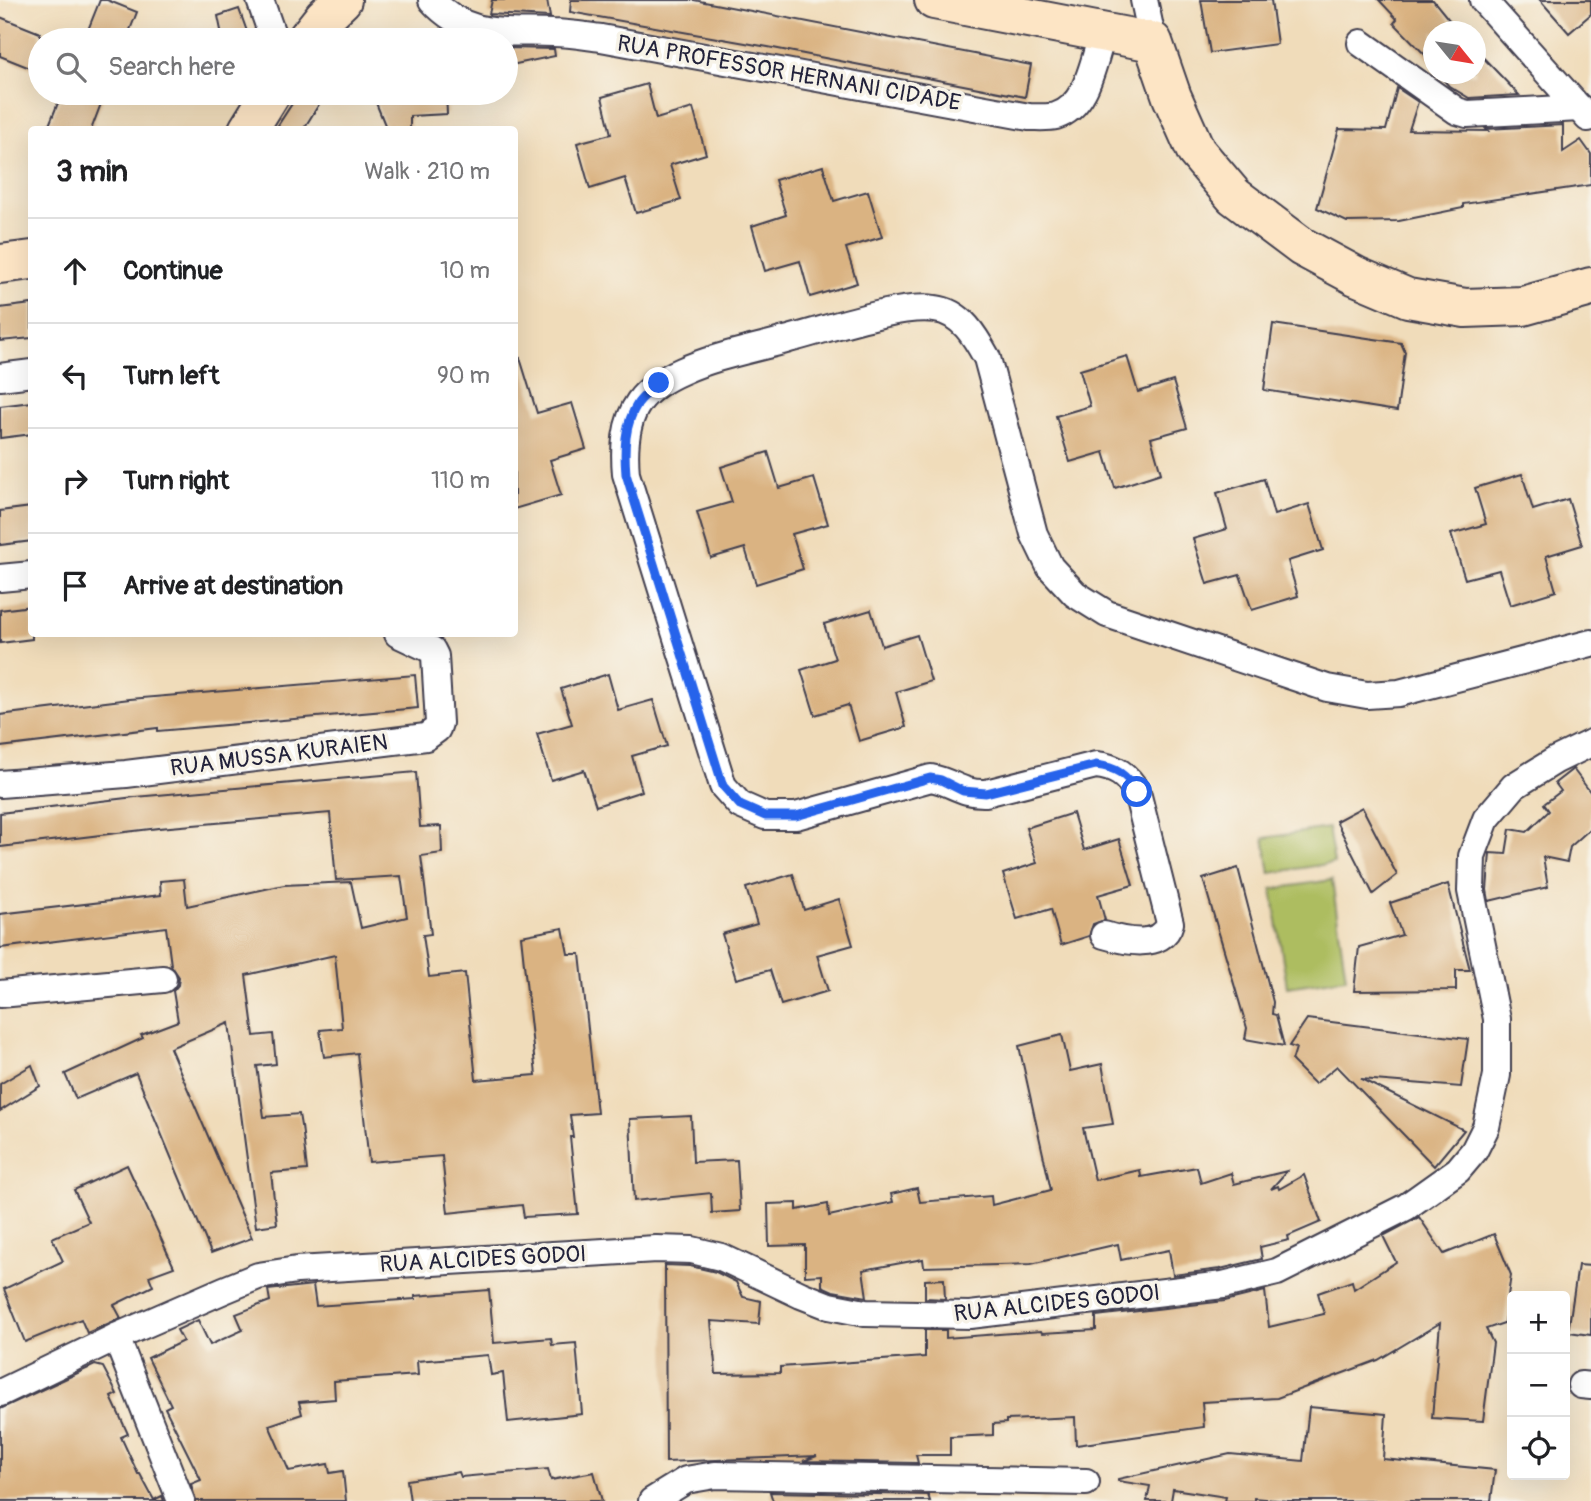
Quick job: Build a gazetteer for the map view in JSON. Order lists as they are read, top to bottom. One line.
{"streets":{"street":["RUA PROFESSOR HERNANI CIDADE","RUA MUSSA KURAIEN","RUA ALCIDES GODOI"]},"north":"bottom right","page":{"search":"Search here","heading":["3 min","Walk · 210 m"],"list":[["Continue","10 m"],["Turn left","90 m"],["Turn right","110 m"],"Arrive at destination"],"map_buttons":["+","−"]}}
